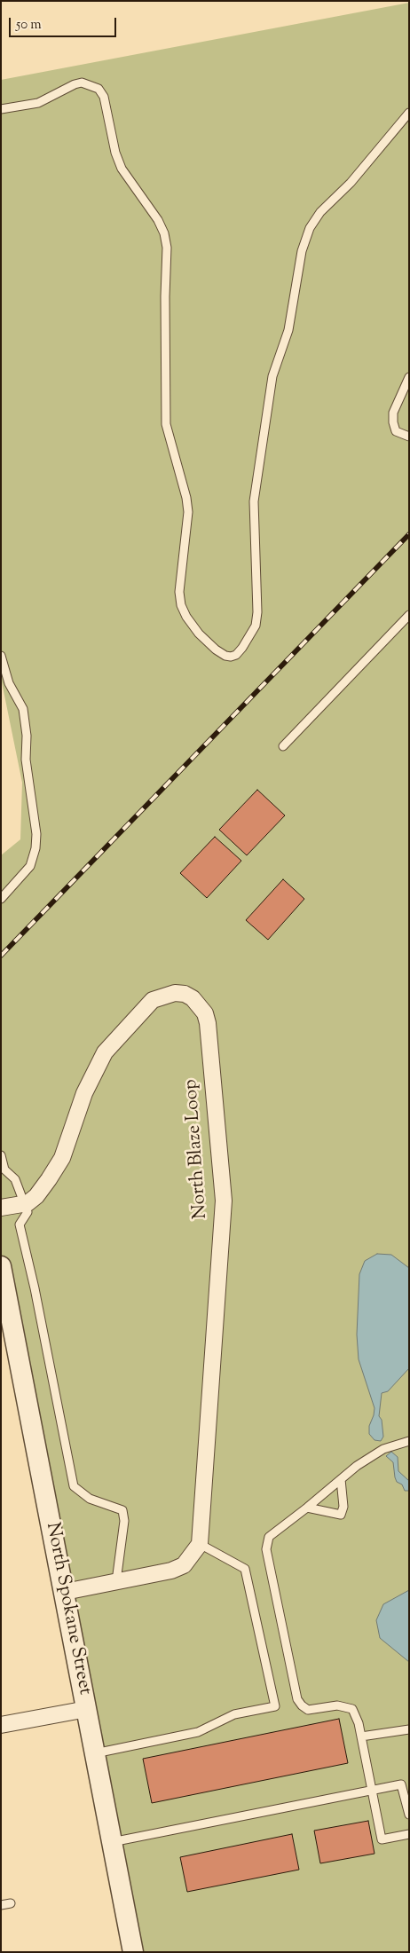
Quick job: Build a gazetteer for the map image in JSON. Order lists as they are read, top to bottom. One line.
{"streets":{"street":["North Blaze Loop","North Spokane Street"]},"scale_bar":"50 m"}
